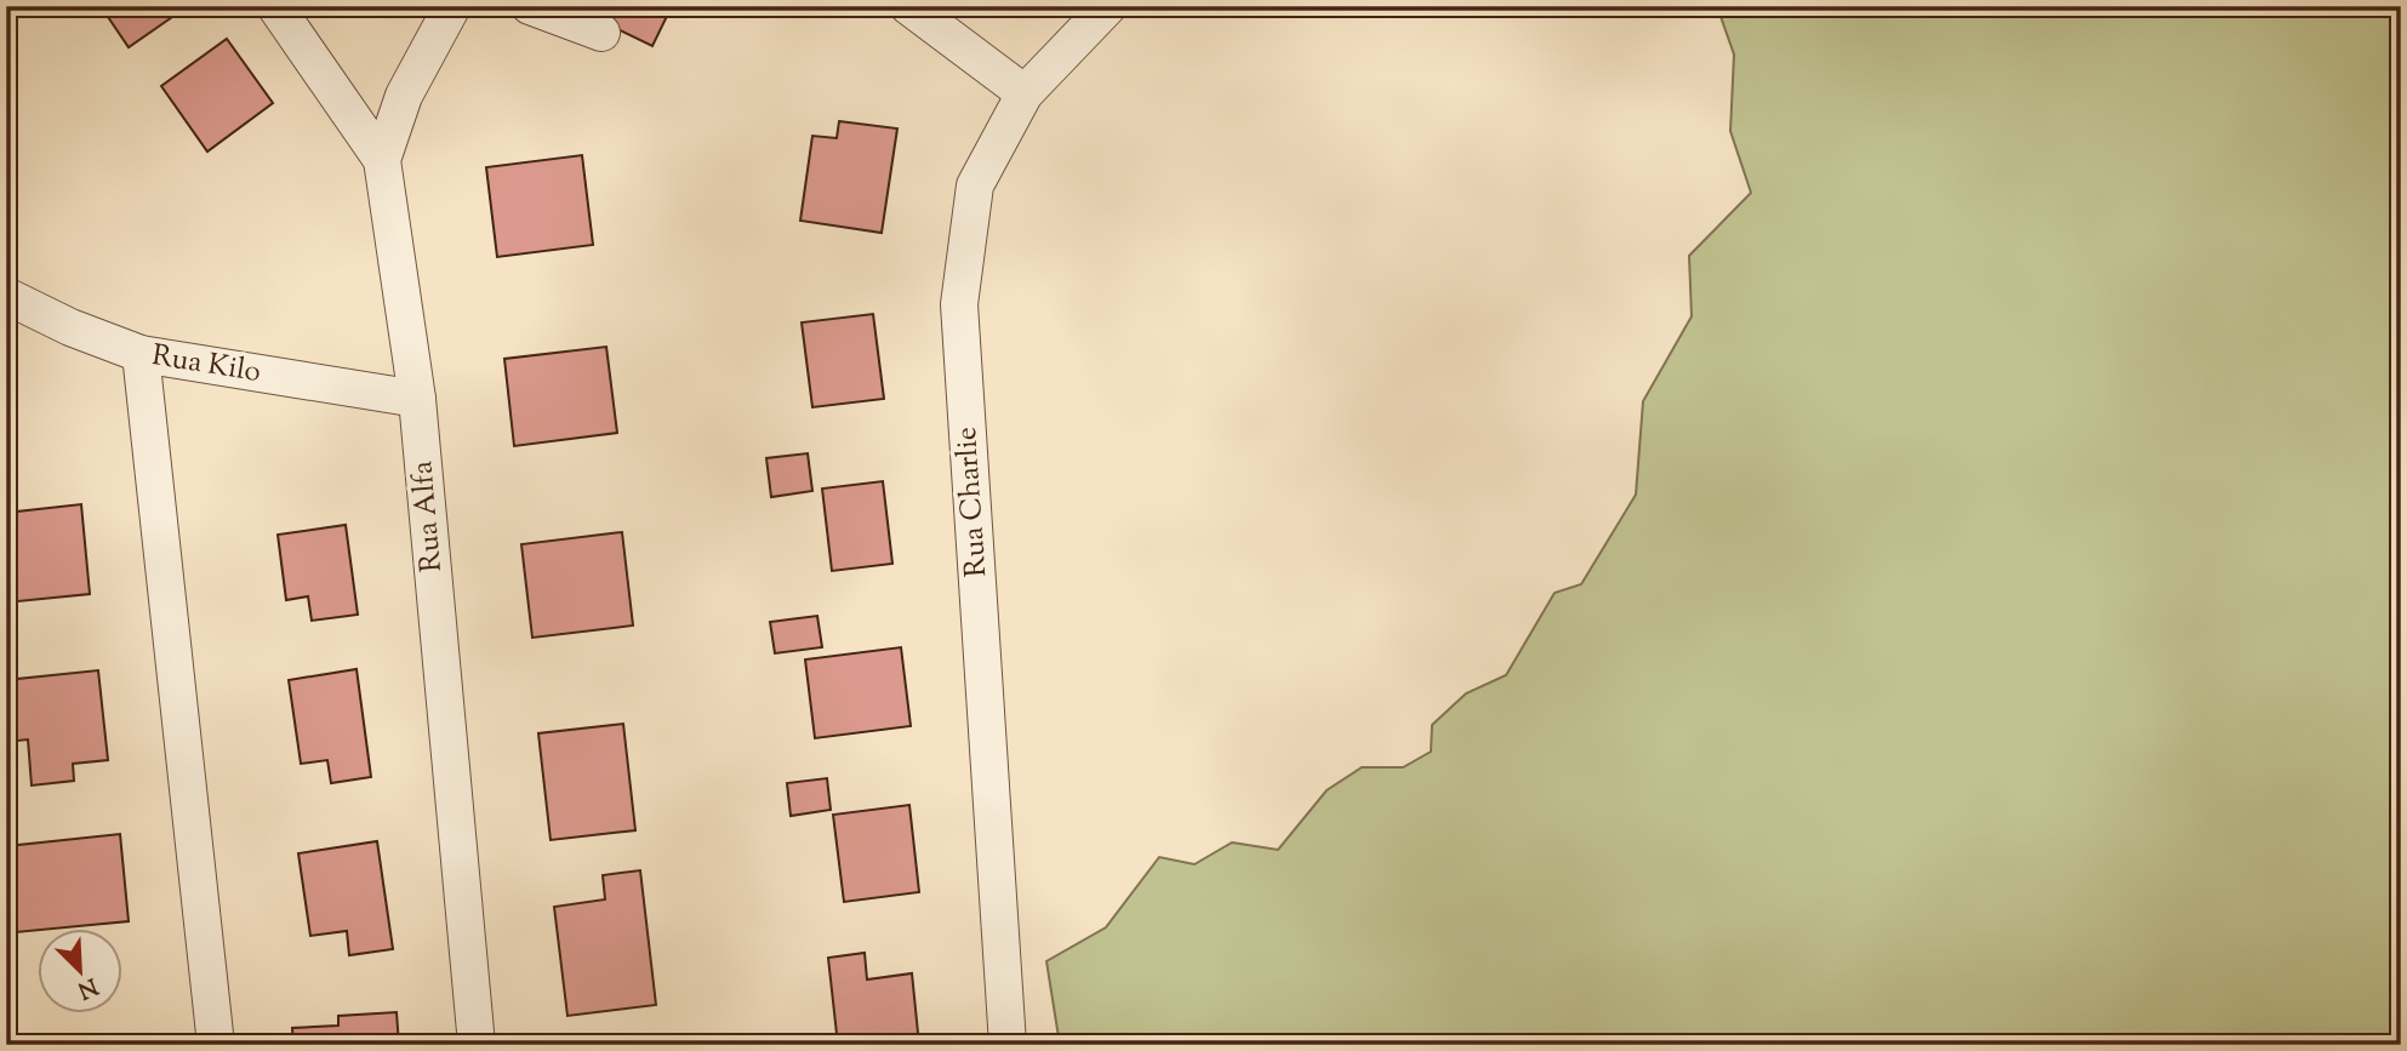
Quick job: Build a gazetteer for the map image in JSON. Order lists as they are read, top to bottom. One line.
{"streets":{"street":["Rua Kilo","Rua Charlie","Rua Alfa"]},"crossings":[["Rua Kilo","Rua Alfa"]],"north":"bottom right"}
